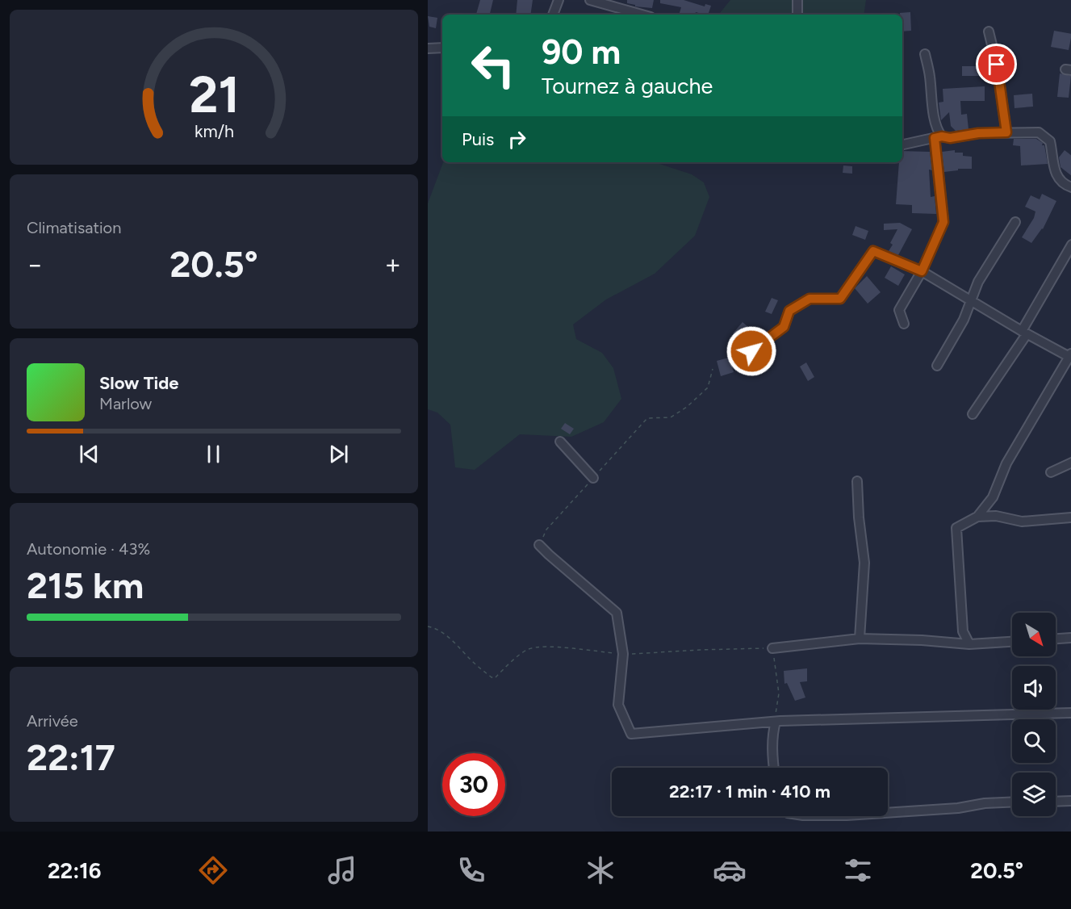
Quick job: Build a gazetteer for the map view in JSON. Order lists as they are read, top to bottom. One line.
{"north":"bottom right","page":{"turn":["90 m","Tournez à gauche"],"then":"Puis","tile":["Climatisation",["Autonomie · 43%","215 km"],["Arrivée","22:17"]],"heat":["−","20.5°","+"],"song":["Slow Tide","Marlow"],"limit":"30","trip":"22:17 · 1 min · 410 m","tabs":["22:16","20.5°"],"gauge":["21","km/h"]}}
